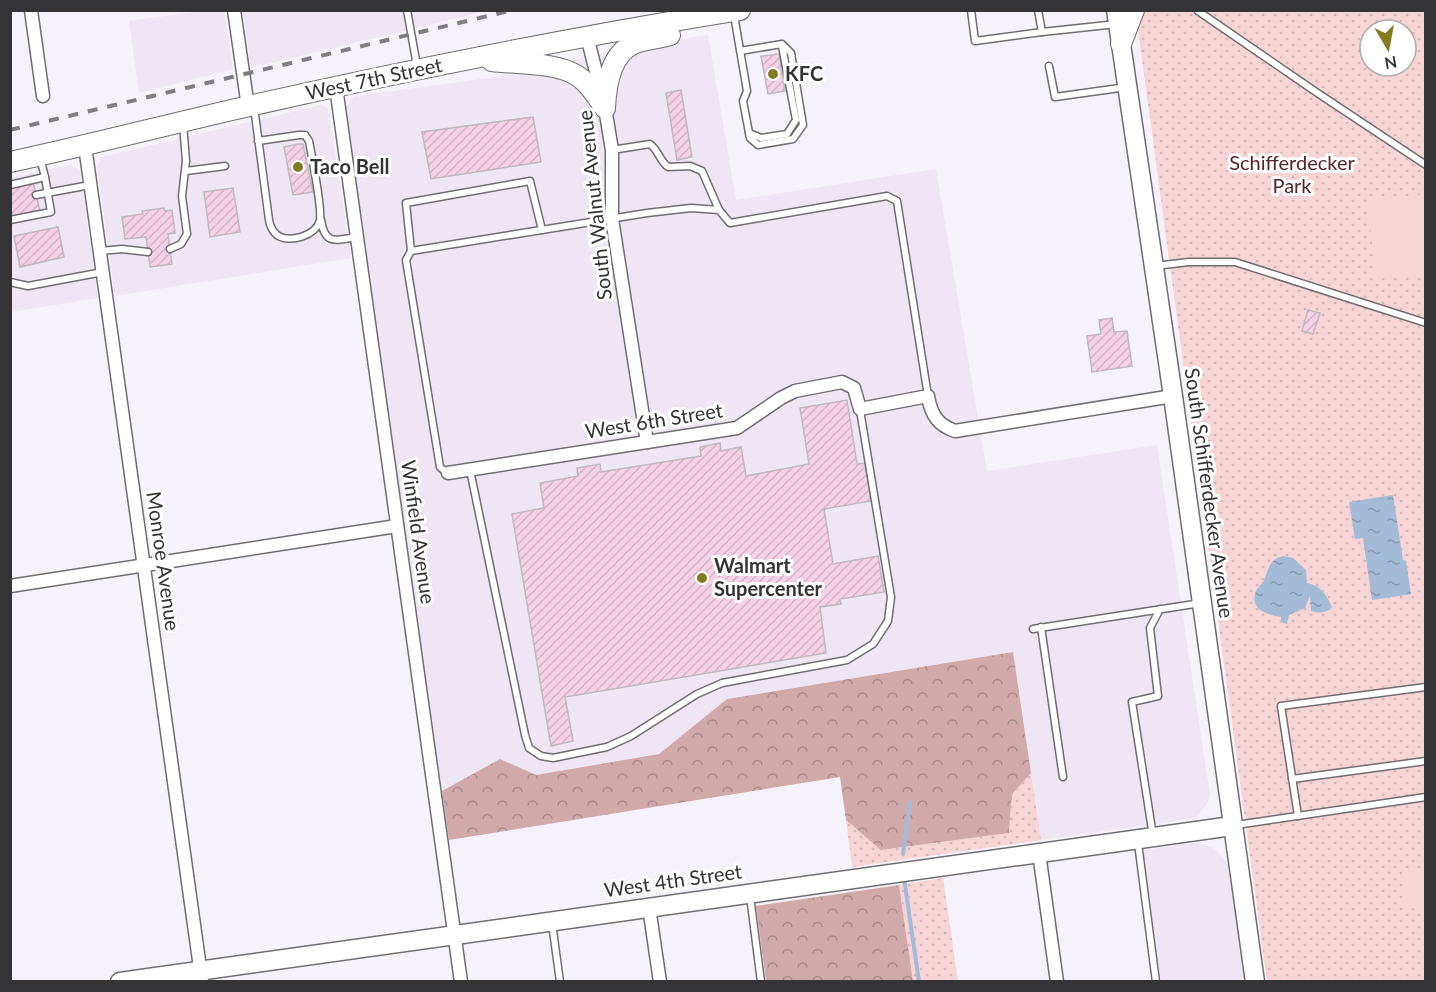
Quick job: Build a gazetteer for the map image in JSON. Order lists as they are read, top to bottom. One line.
{"streets":{"main road":["West 7th Street"],"street":["South Walnut Avenue","West 6th Street","South Schifferdecker Avenue","Winfield Avenue","Monroe Avenue","West 4th Street"]},"crossings":[["West 7th Street","South Walnut Avenue"],["West 7th Street","Winfield Avenue"],["West 7th Street","Monroe Avenue"],["South Walnut Avenue","West 6th Street"],["South Schifferdecker Avenue","West 4th Street"],["Winfield Avenue","West 4th Street"],["Monroe Avenue","West 4th Street"]],"parks":["Schifferdecker Park"],"places":["KFC","Taco Bell","Walmart Supercenter"],"north":"bottom"}
